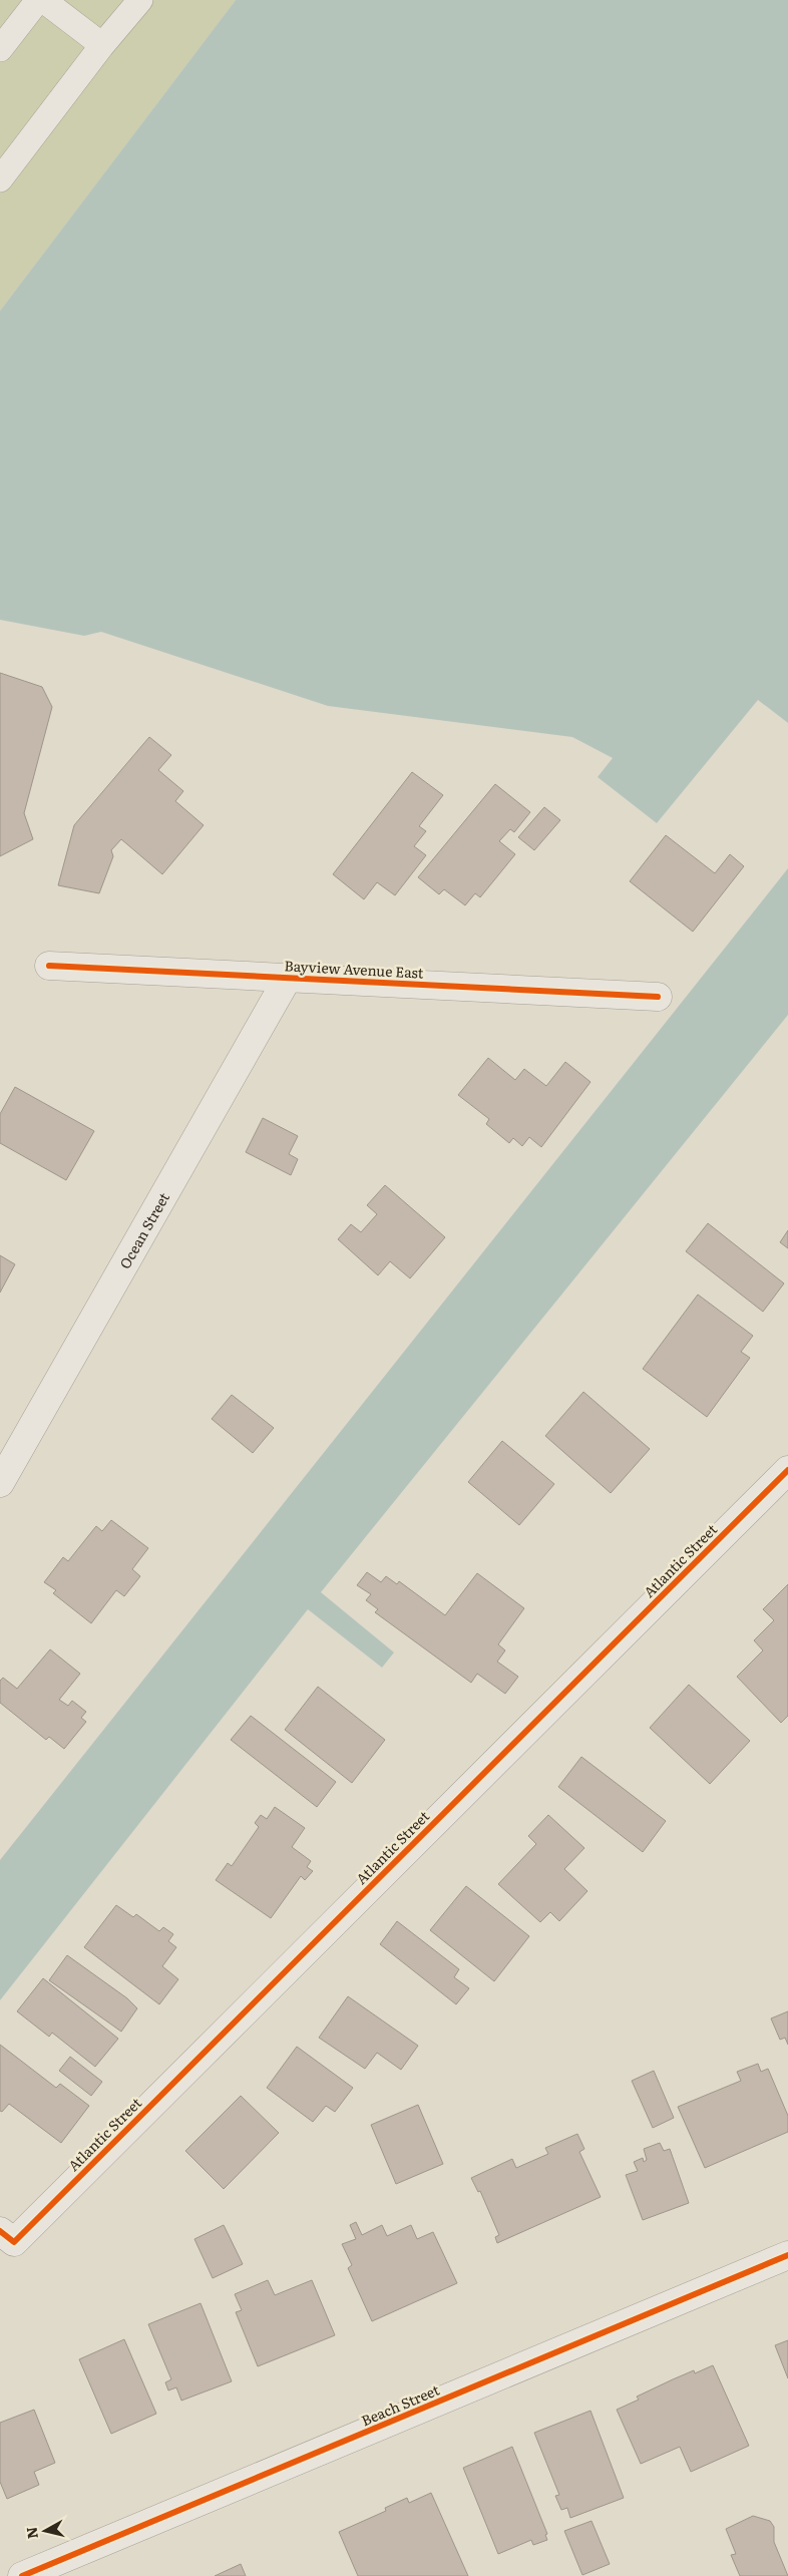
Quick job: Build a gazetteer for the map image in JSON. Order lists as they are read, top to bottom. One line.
{"streets":{"street":["Bayview Avenue East","Ocean Street","Atlantic Street","Beach Street"]},"crossings":[["Bayview Avenue East","Ocean Street"]],"north":"left"}
